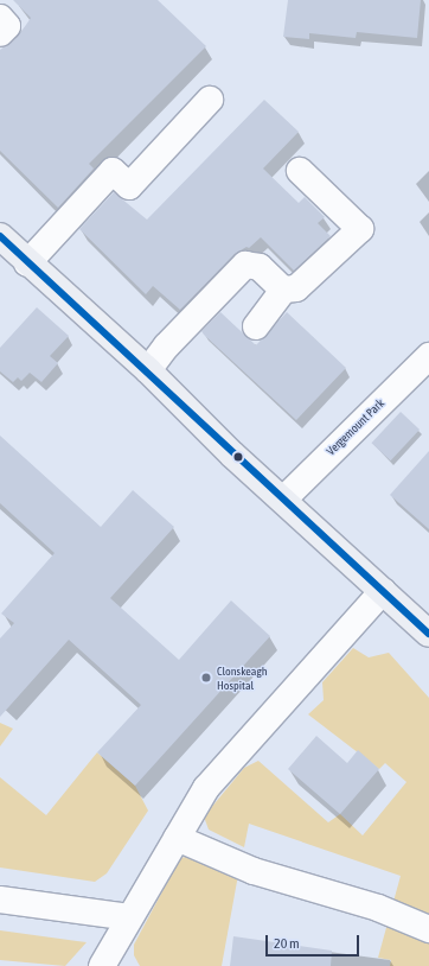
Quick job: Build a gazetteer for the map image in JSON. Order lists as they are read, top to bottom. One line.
{"streets":{"street":["Vergemount Park"]},"places":["Clonskeagh Hospital"],"scale_bar":"20 m"}
